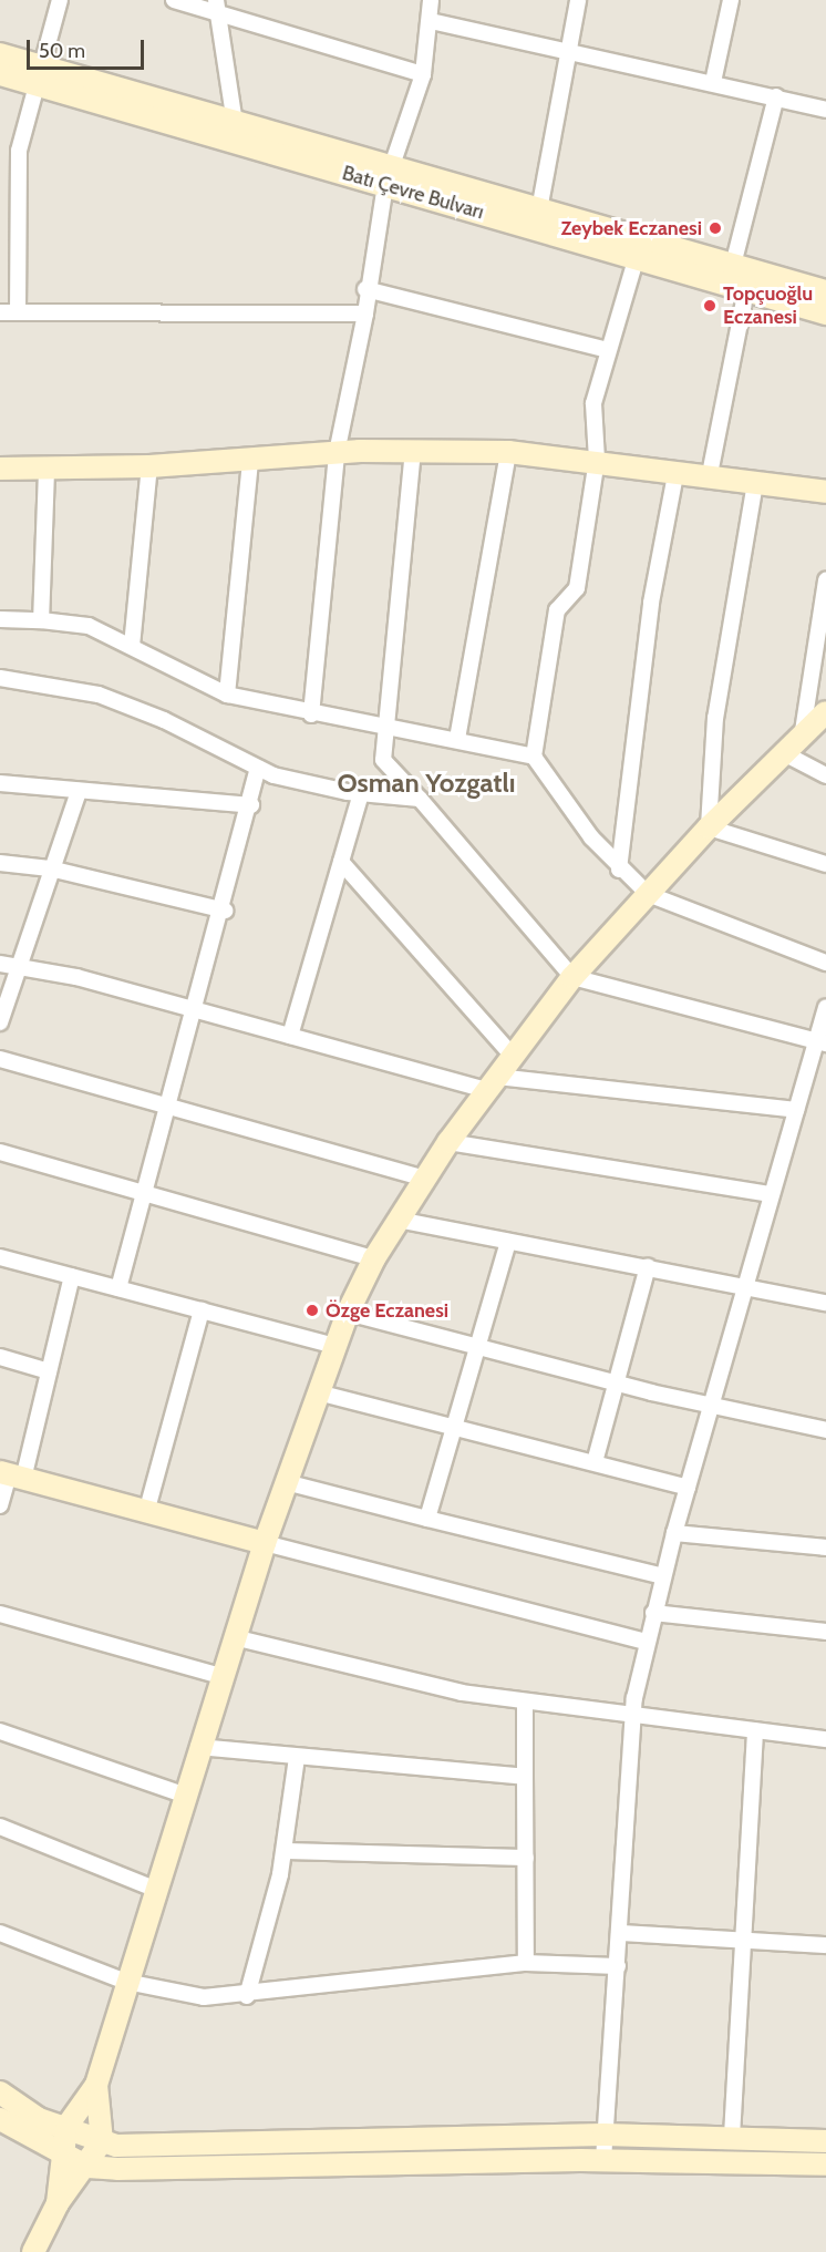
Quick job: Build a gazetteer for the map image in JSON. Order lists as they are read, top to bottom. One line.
{"streets":{"main road":["Batı Çevre Bulvarı"]},"districts":["Osman Yozgatlı"],"places":["Zeybek Eczanesi","Topçuoğlu Eczanesi","Özge Eczanesi"],"scale_bar":"50 m"}
